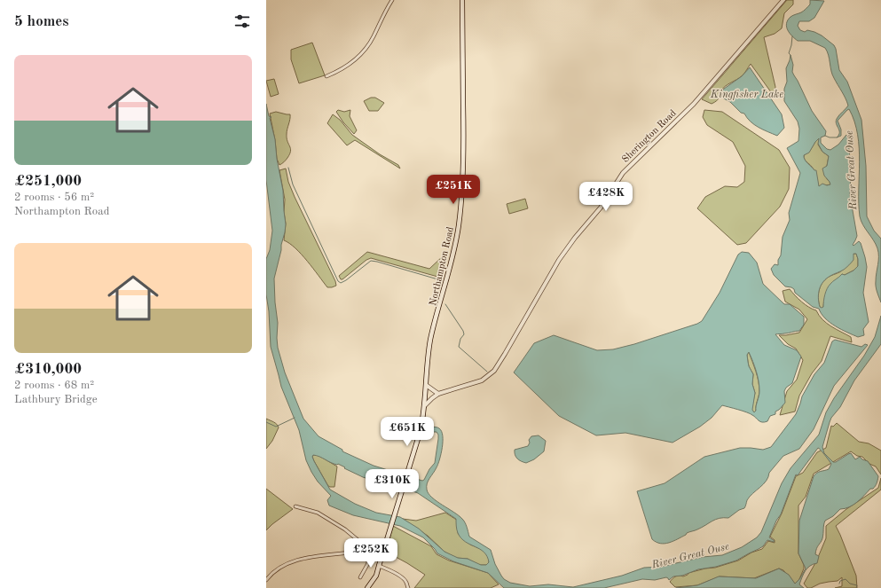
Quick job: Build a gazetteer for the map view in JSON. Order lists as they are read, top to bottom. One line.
{"streets":{"main road":["Northampton Road"],"street":["Sherington Road"]},"crossings":[["Sherington Road","Northampton Road"]],"water":["Kingfisher Lake","River Great Ouse"],"page":{"heading":"5 homes","list":[{"name":"£251,000","note":"2 rooms · 56 m² · Northampton Road"},{"name":"£310,000","note":"2 rooms · 68 m² · Lathbury Bridge"}],"price":["£251K","£428K","£651K","£310K","£252K"]}}
